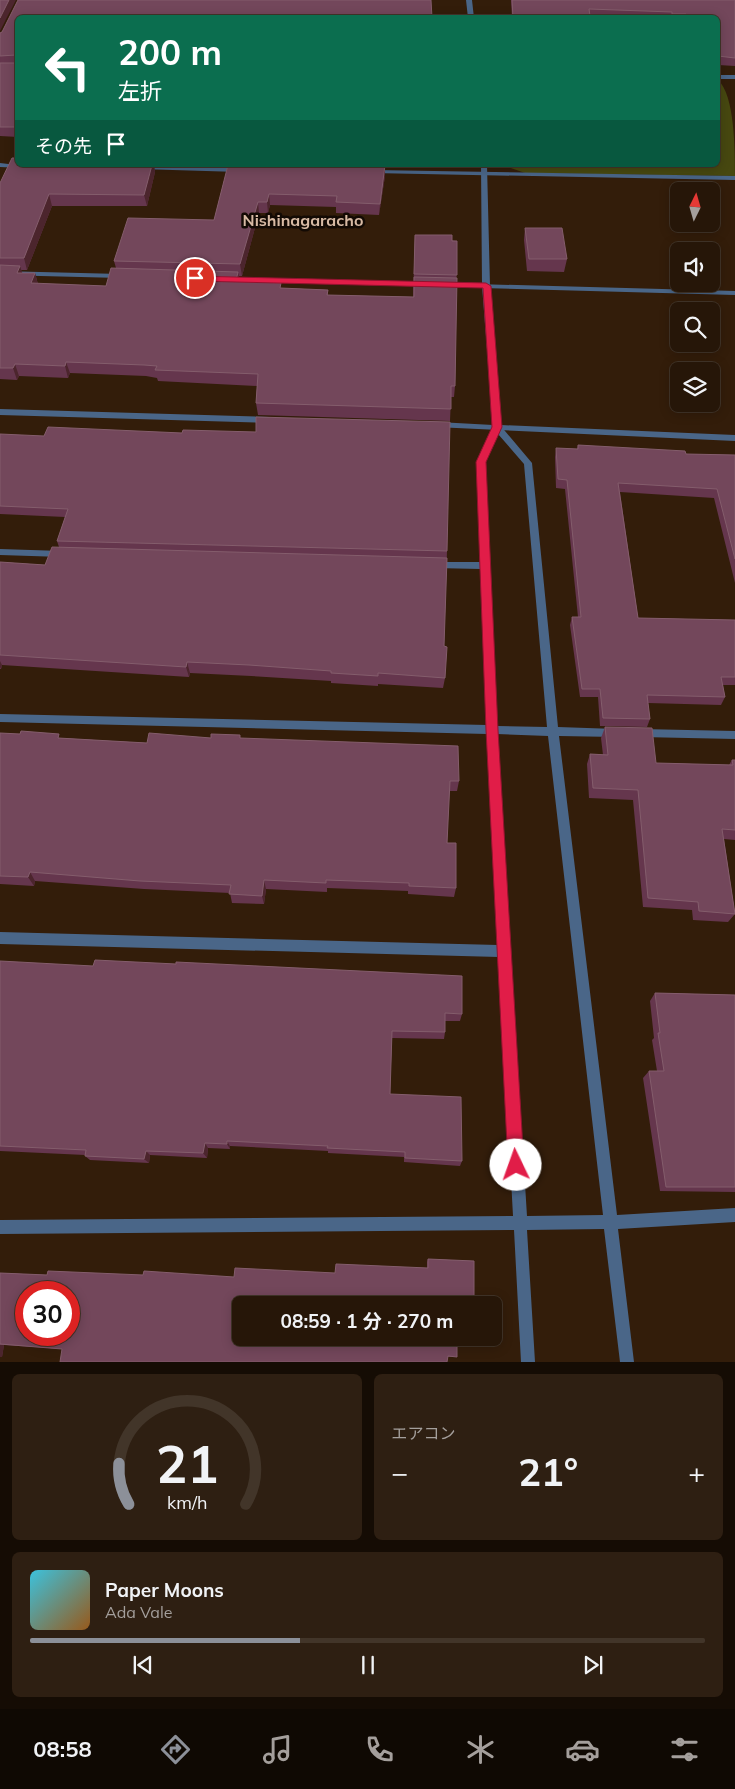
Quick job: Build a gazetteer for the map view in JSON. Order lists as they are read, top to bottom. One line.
{"districts":["Nishinagaracho"],"north":"top","page":{"turn":["200 m","左折"],"then":"その先","limit":"30","trip":"08:59 · 1 分 · 270 m","tile":"エアコン","heat":["−","21°","+"],"song":["Paper Moons","Ada Vale"],"tabs":"08:58","gauge":["21","km/h"]}}
